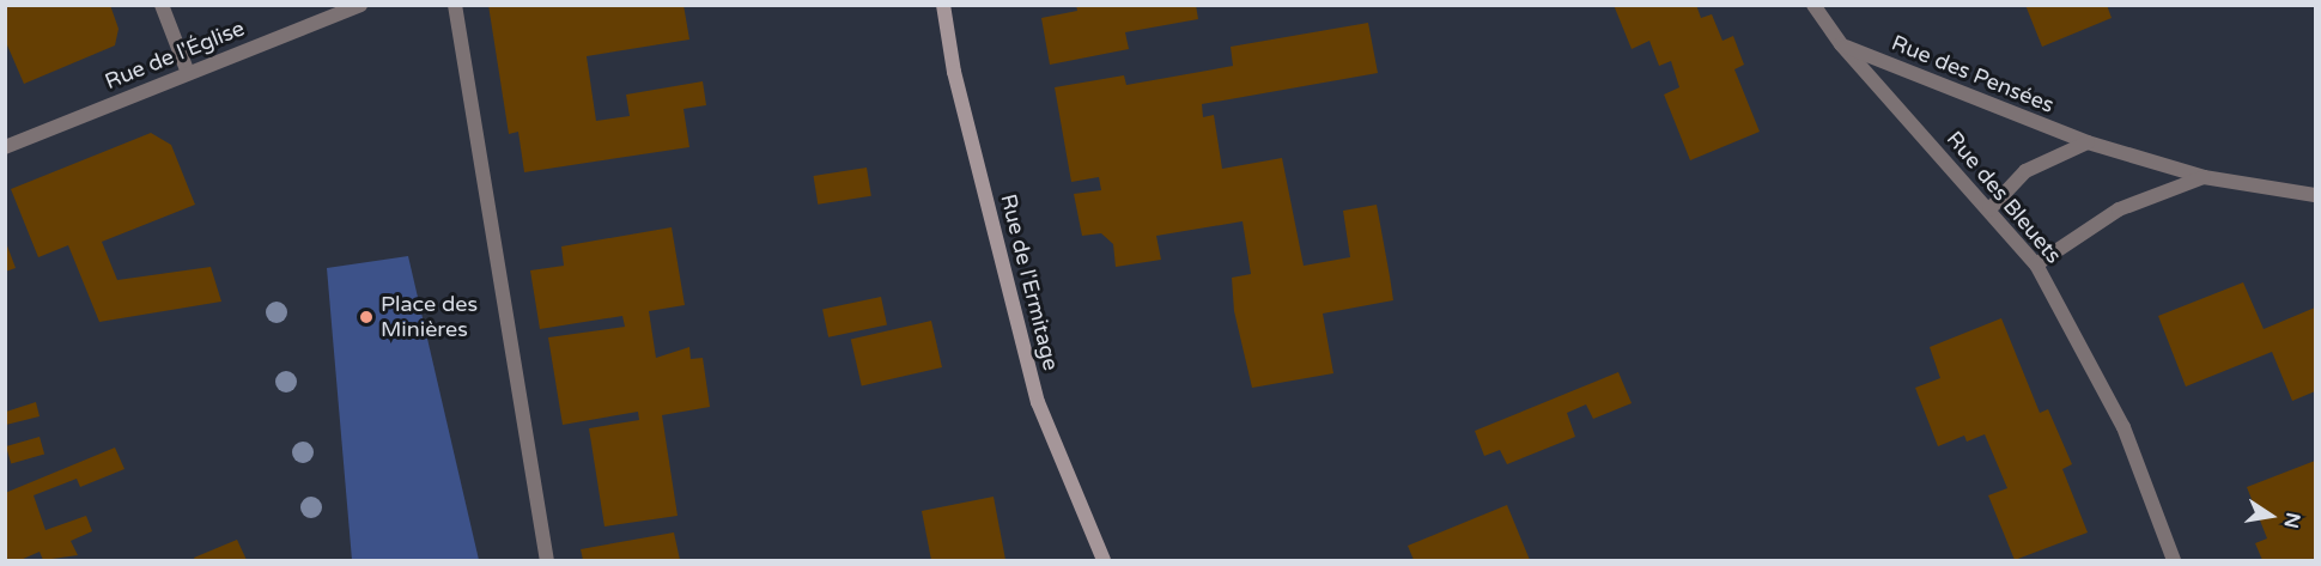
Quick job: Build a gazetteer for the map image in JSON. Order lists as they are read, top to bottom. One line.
{"streets":{"main road":["Rue de l'Ermitage"],"street":["Rue de l'Église","Rue des Pensées","Rue des Bleuets"]},"crossings":[["Rue des Pensées","Rue des Bleuets"]],"places":["Place des Minières"],"north":"right"}
